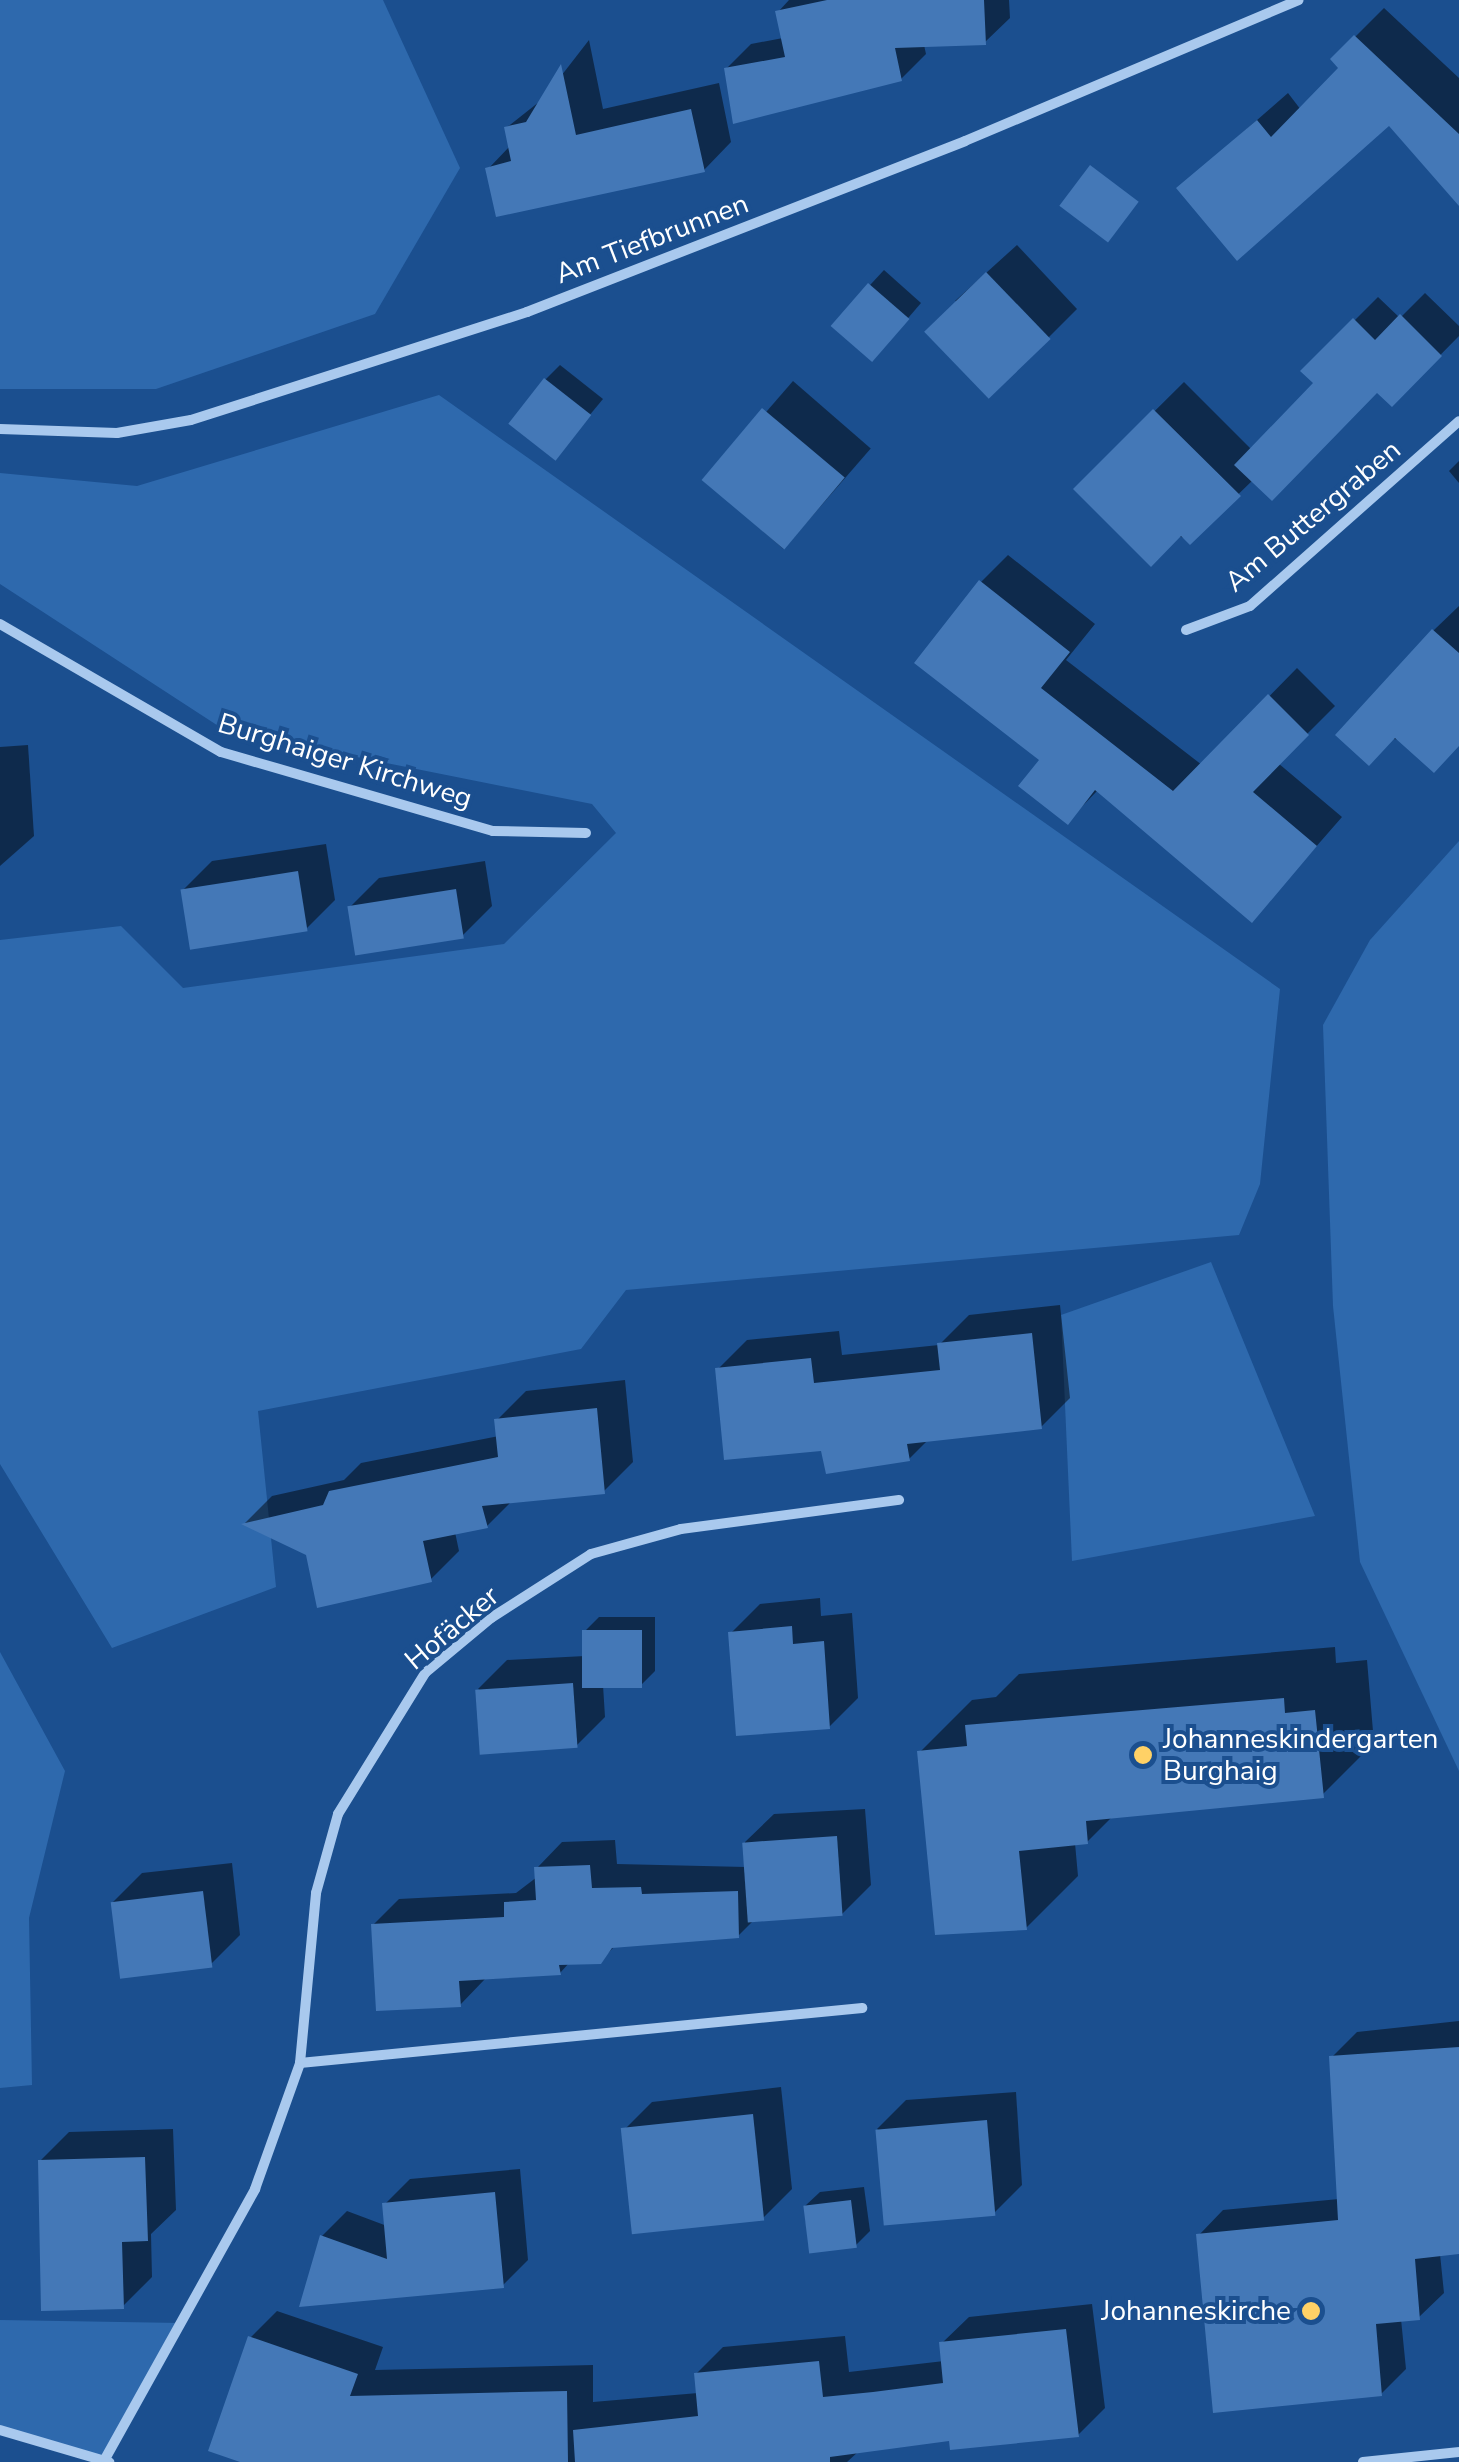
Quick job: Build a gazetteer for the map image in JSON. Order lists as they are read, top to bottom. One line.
{"streets":{"street":["Am Tiefbrunnen","Am Buttergraben","Burghaiger Kirchweg","Hofäcker"]},"places":["Johanneskindergarten Burghaig","Johanneskirche"]}
